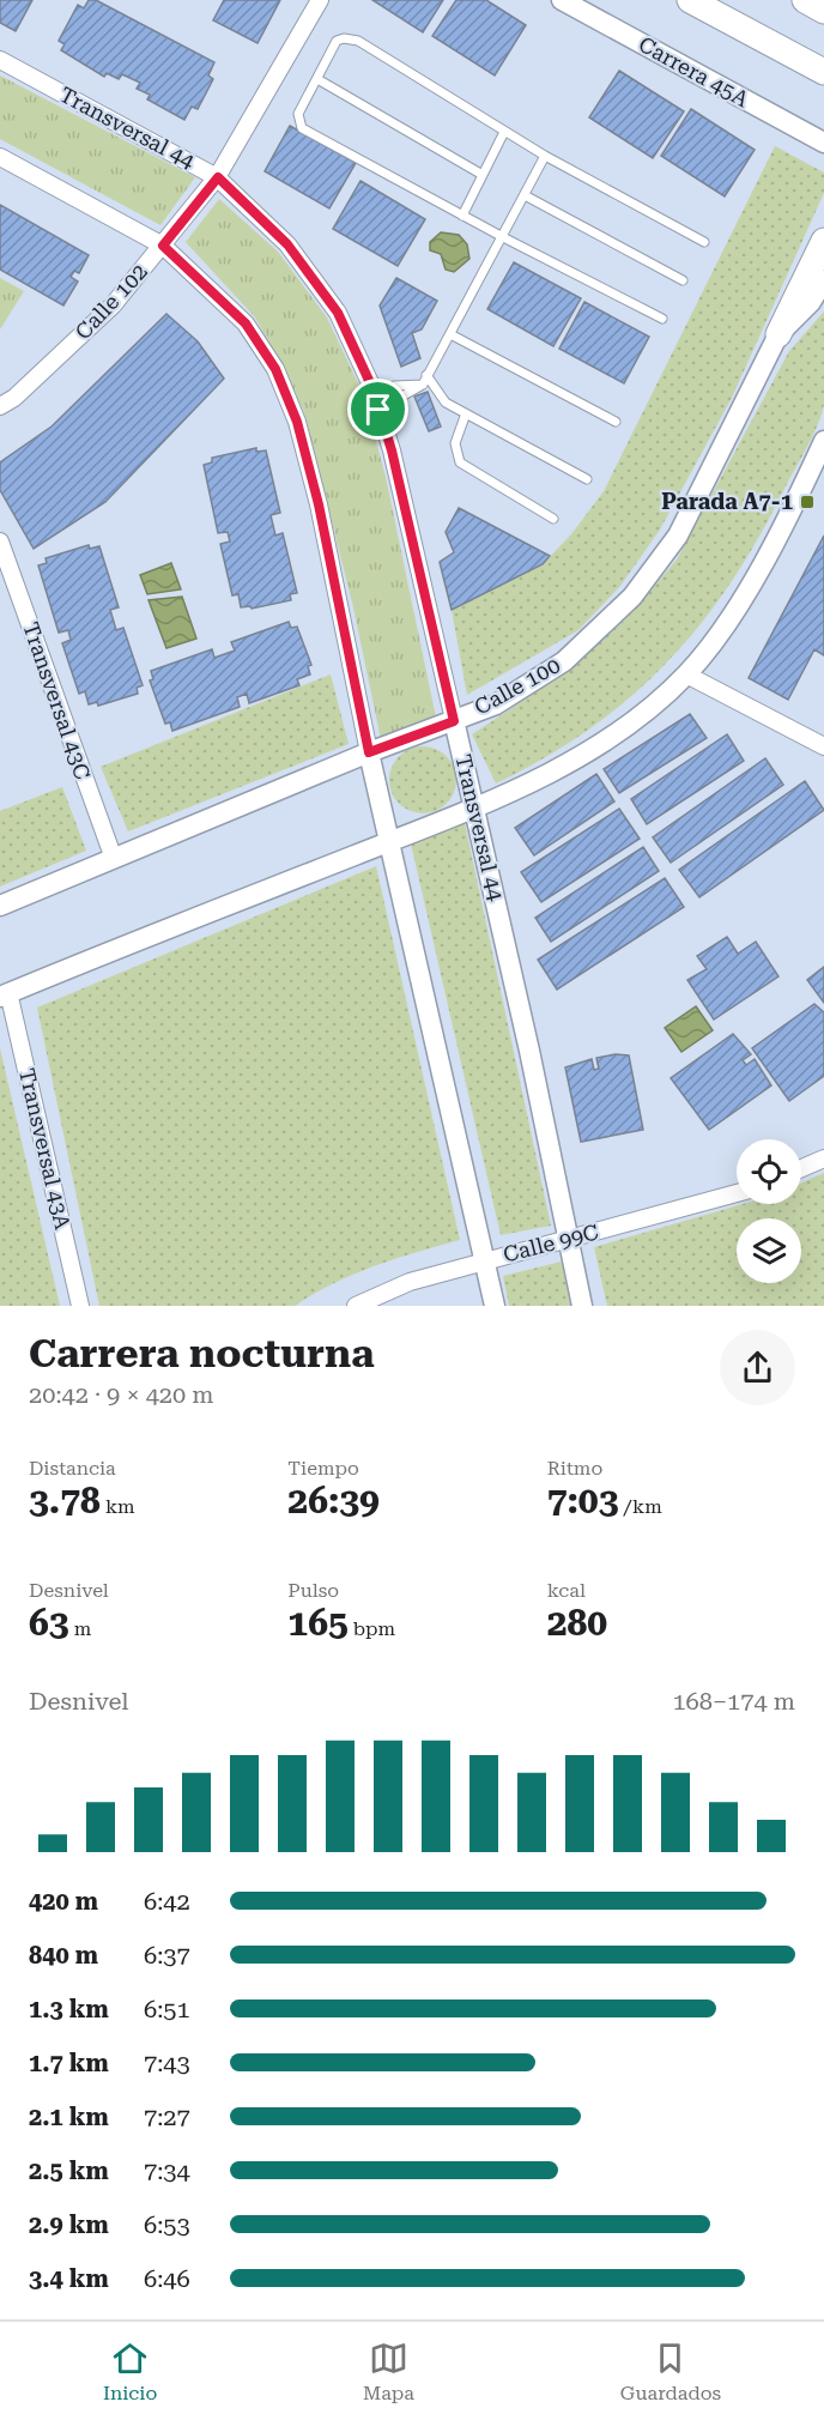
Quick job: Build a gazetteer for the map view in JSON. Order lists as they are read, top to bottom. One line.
{"streets":{"street":["Carrera 45A","Transversal 44","Calle 102","Calle 100","Transversal 43C","Transversal 43A","Calle 99C"]},"crossings":[["Transversal 44","Calle 102"],["Transversal 44","Calle 100"],["Transversal 44","Calle 99C"],["Calle 100","Transversal 43C"]],"places":{"transit":["Parada A7-1"]},"page":{"heading":["Carrera nocturna","20:42 · 9 × 420 m"],"stats":[["Distancia","3.78 km"],["Tiempo","26:39"],["Ritmo","7:03 /km"],["Desnivel","63 m"],["Pulso","165 bpm"],["kcal","280"]],"chart":["Desnivel","168–174 m"],"list":[{"name":"420 m","note":"6:42"},{"name":"840 m","note":"6:37"},{"name":"1.3 km","note":"6:51"},{"name":"1.7 km","note":"7:43"},{"name":"2.1 km","note":"7:27"},{"name":"2.5 km","note":"7:34"},{"name":"2.9 km","note":"6:53"},{"name":"3.4 km","note":"6:46"}],"tabs":["Inicio","Mapa","Guardados"]}}
